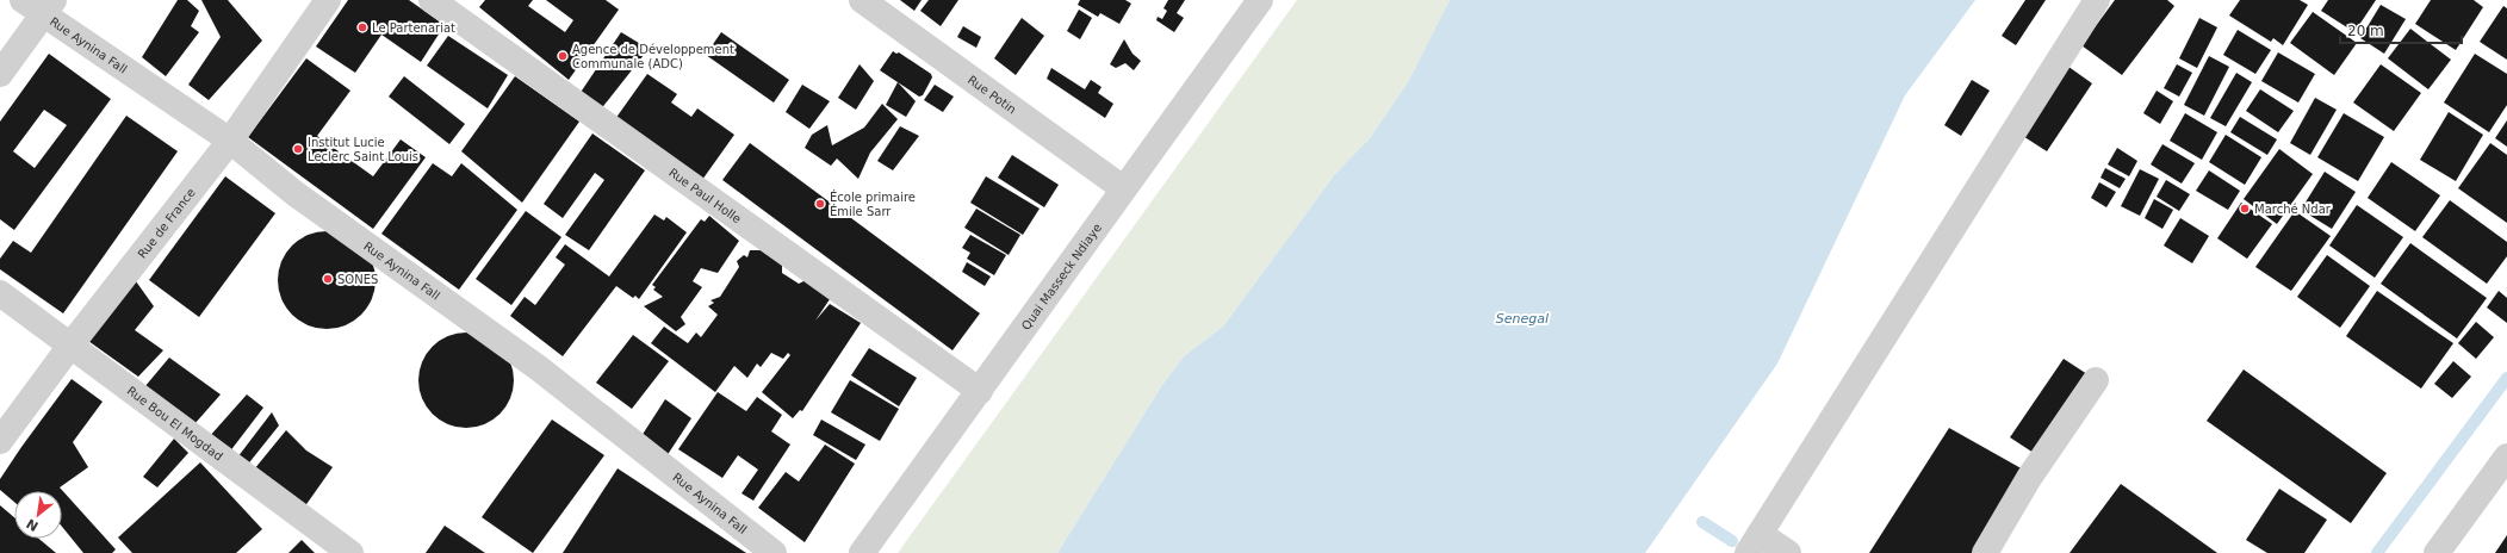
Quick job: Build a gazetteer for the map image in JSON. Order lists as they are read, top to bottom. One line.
{"streets":{"street":["Rue Aynina Fall","Rue Potin","Rue Paul Holle","Rue de France","Quai Masseck Ndiaye","Rue Bou El Mogdad"]},"crossings":[["Rue Aynina Fall","Rue de France"],["Rue Potin","Quai Masseck Ndiaye"],["Rue Paul Holle","Quai Masseck Ndiaye"],["Rue de France","Rue Bou El Mogdad"]],"water":["Senegal"],"places":["Le Partenariat","Agence de Développement Communale (ADC)","Institut Lucie Leclerc Saint Louis","École primaire Émile Sarr","Marché Ndar","SONES"],"scale_bar":"20 m","north":"bottom left"}
